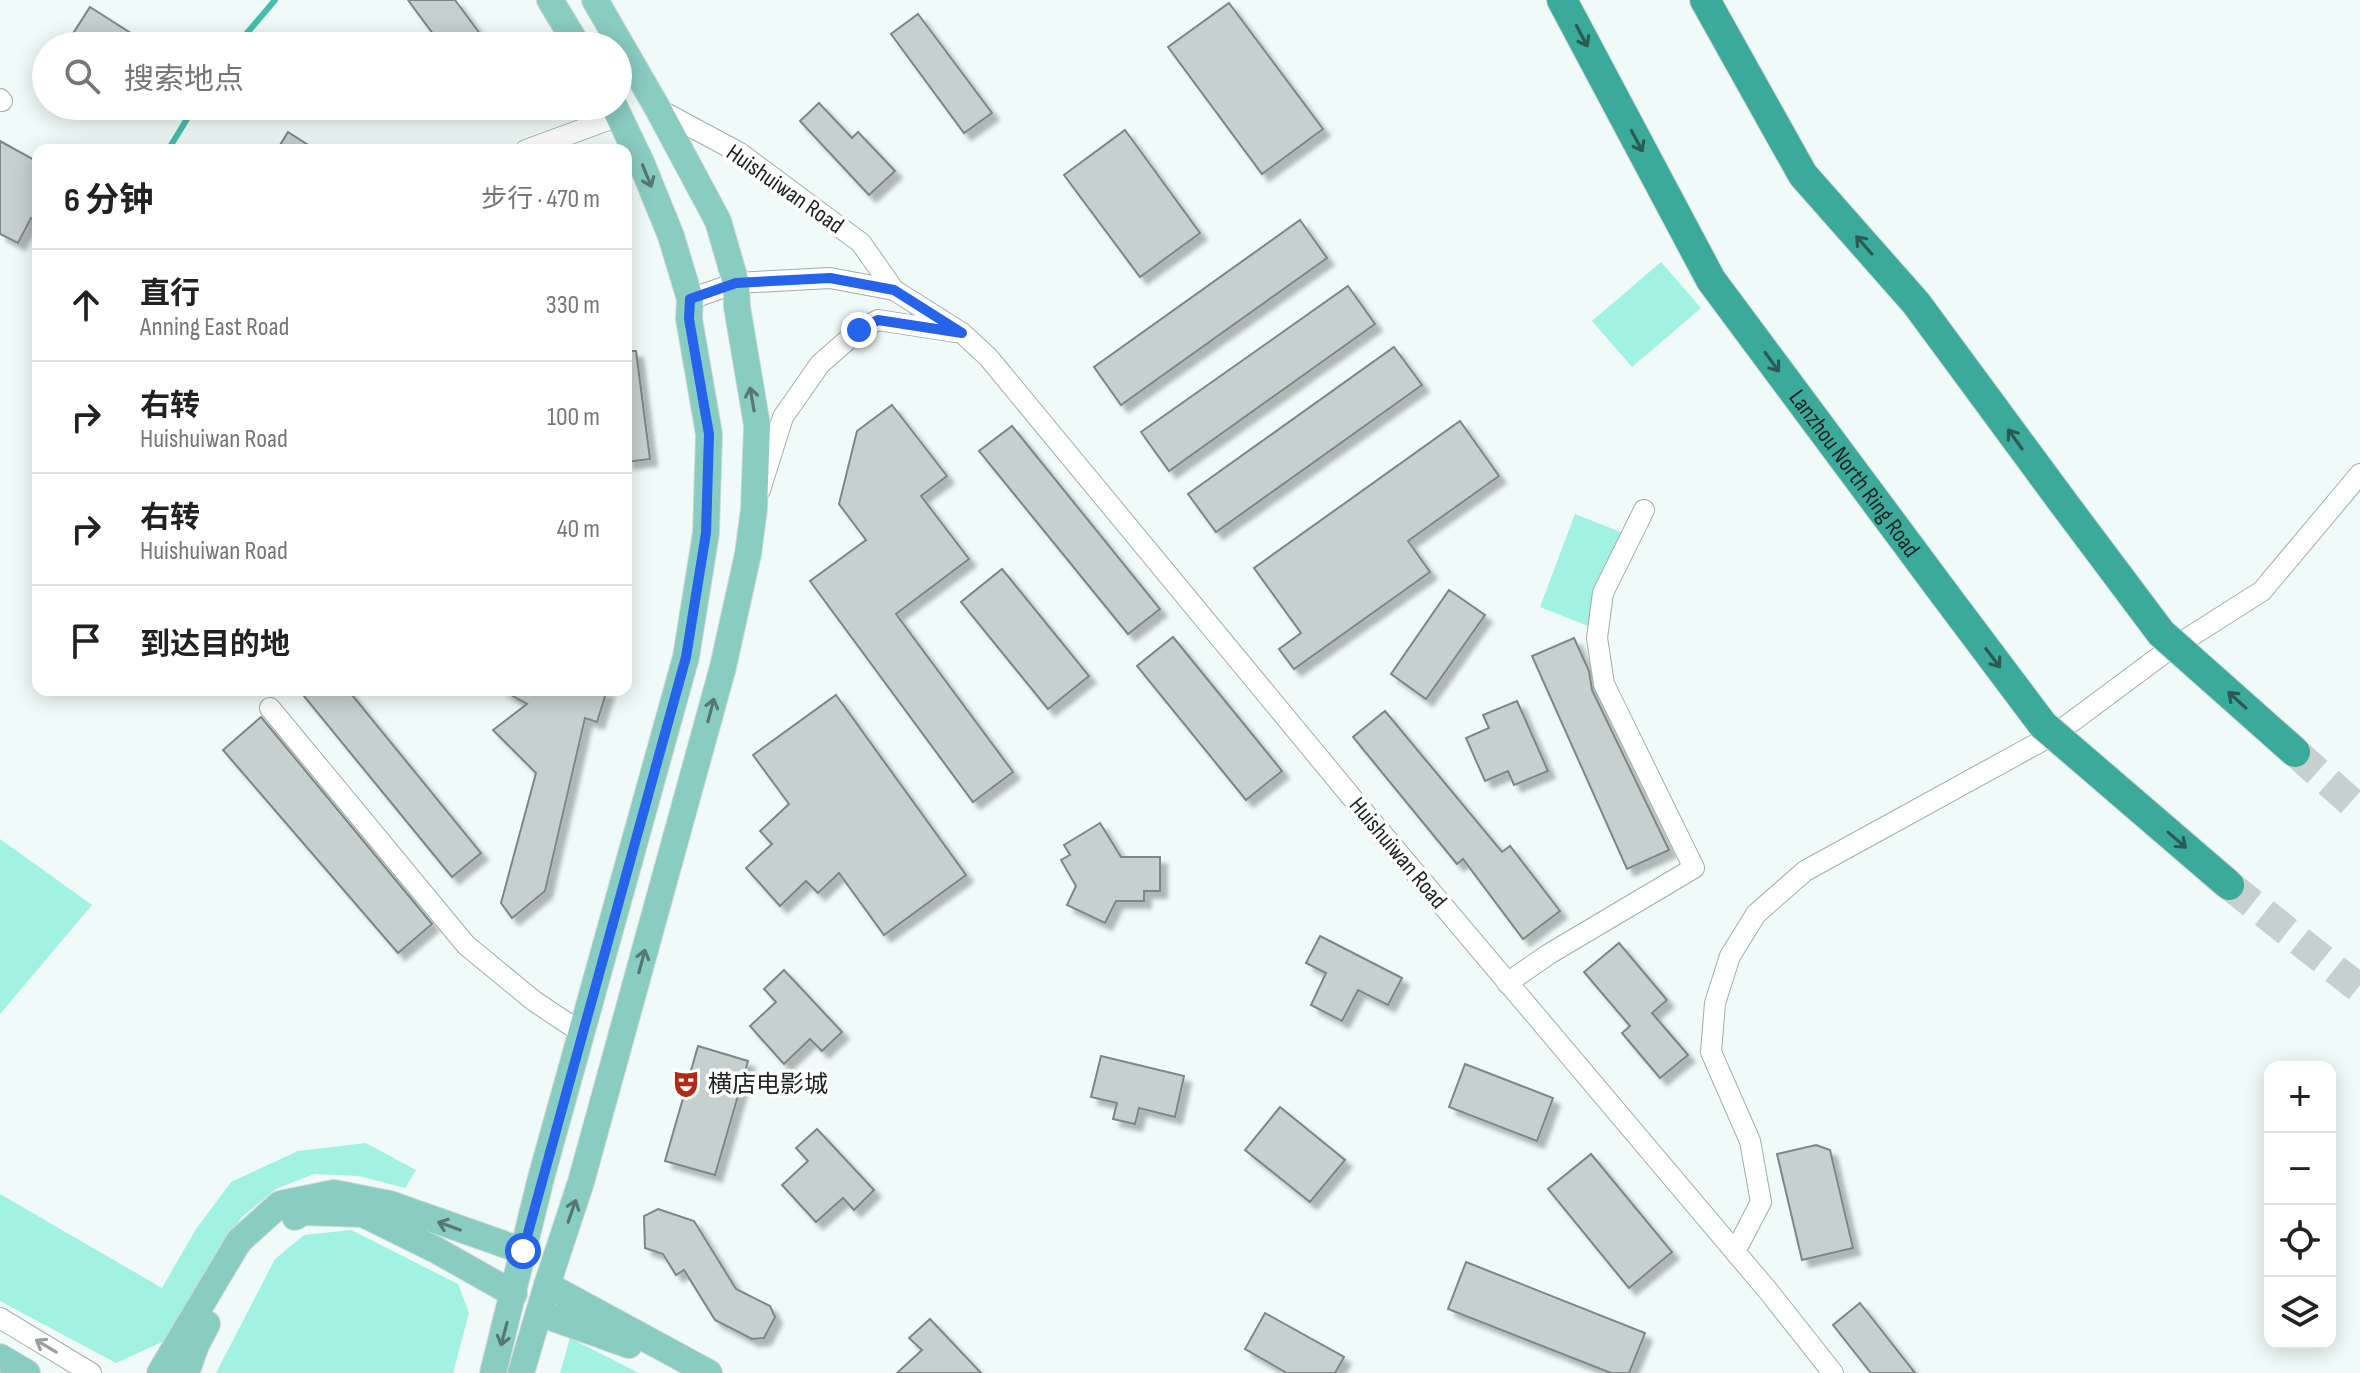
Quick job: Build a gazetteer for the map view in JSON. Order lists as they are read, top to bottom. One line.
{"streets":{"highway":["Lanzhou North Ring Road"],"street":["Huishuiwan Road"]},"places":{"theatre":["横店电影城"]},"page":{"search":"搜索地点","heading":["6 分钟","步行 · 470 m"],"list":[["直行","Anning East Road","330 m"],["右转","Huishuiwan Road","100 m"],["右转","Huishuiwan Road","40 m"],"到达目的地"],"map_buttons":["+","−"]}}
